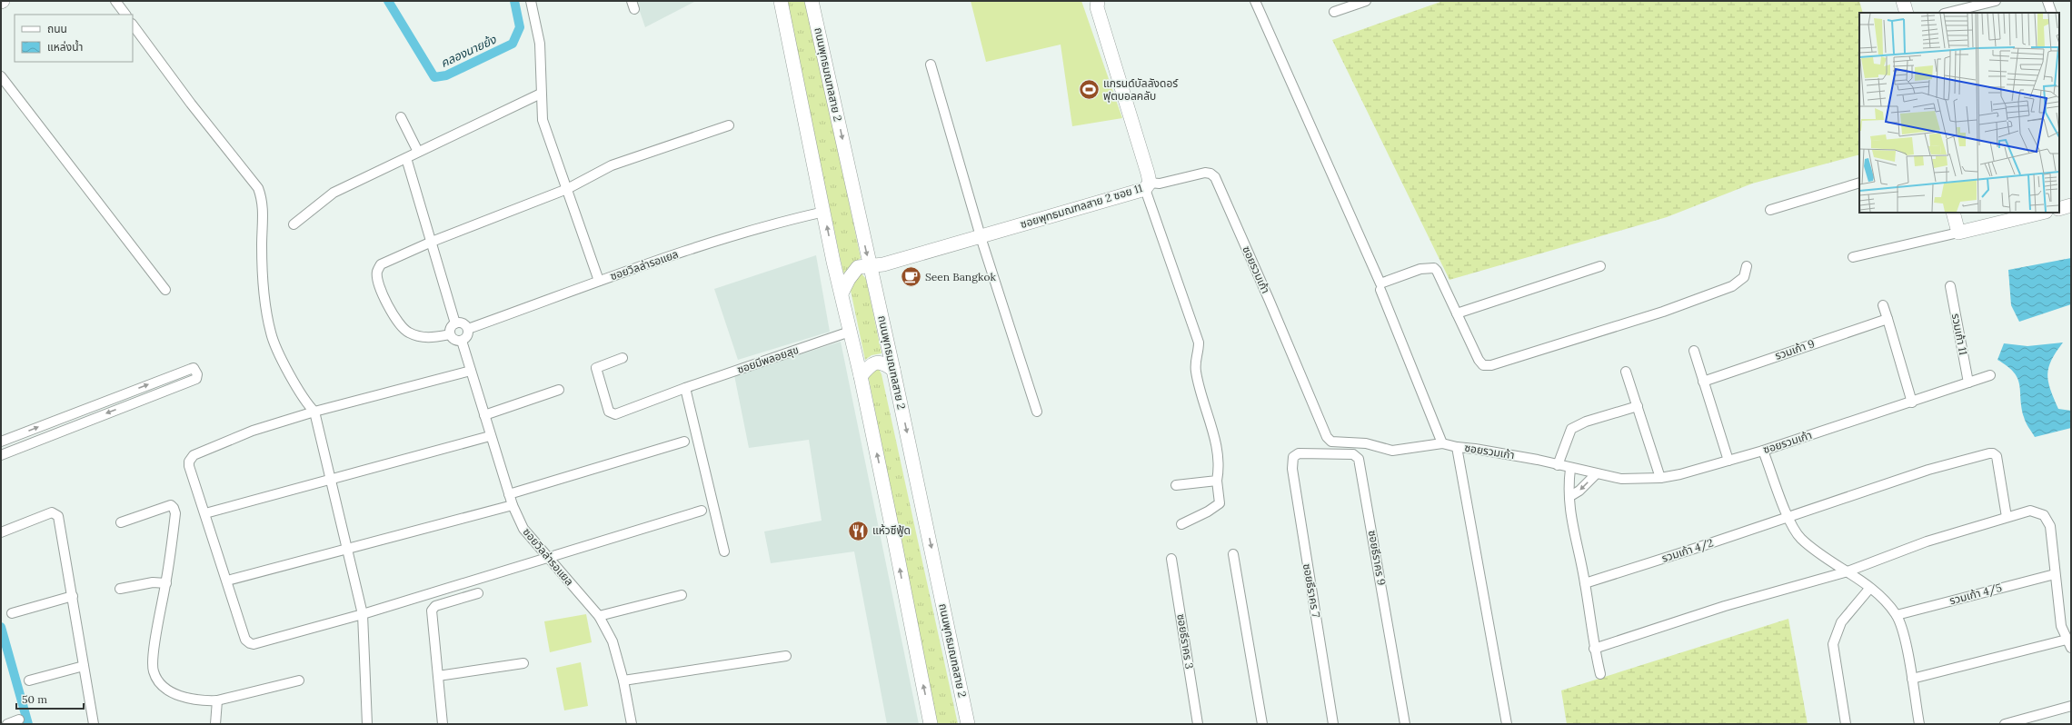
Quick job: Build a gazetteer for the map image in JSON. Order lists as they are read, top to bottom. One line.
{"streets":{"main road":["ถนนพุทธมณฑลสาย 2","ซอยพุทธมณฑลสาย 2 ซอย 11"],"street":["ซอยวิลล่ารอแยล","ซอยรวมเก้า","รวมเก้า 11","รวมเก้า 9","ซอยมีพลอยสุข","รวมเก้า 4/2","ซอยธีราคร 9","ซอยธีราคร 7","รวมเก้า 4/5","ซอยธีราคร 3"]},"crossings":[["ถนนพุทธมณฑลสาย 2","ซอยพุทธมณฑลสาย 2 ซอย 11"],["ซอยพุทธมณฑลสาย 2 ซอย 11","ซอยรวมเก้า"],["ซอยรวมเก้า","รวมเก้า 11"],["ซอยธีราคร 9","ซอยธีราคร 7"]],"water":["คลองนายย้ง"],"places":{"sports":["แกรนด์บัลลังดอร์ ฟุตบอลคลับ"],"cafe":["Seen Bangkok"],"restaurant":["แห้วซีฟู้ด"]},"legend":["ถนน","แหล่งน้ำ"],"scale_bar":"50 m"}
